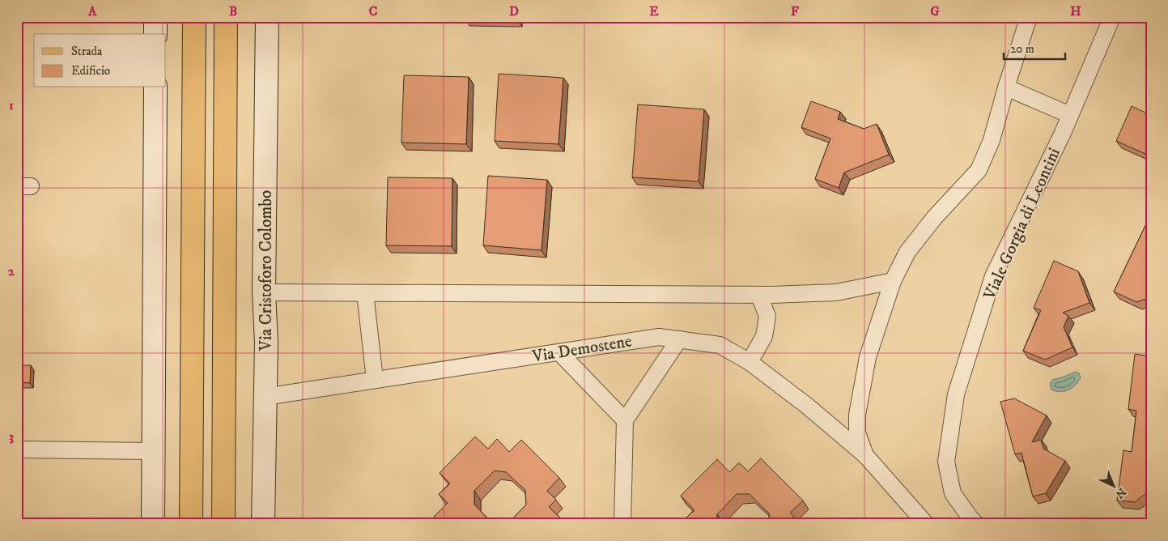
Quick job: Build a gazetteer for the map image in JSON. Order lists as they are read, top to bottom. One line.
{"streets":{"street":["Viale Gorgia di Leontini","Via Cristoforo Colombo","Via Demostene"]},"crossings":[["Via Cristoforo Colombo","Via Demostene"]],"legend":["Strada","Edificio"],"scale_bar":"20 m","north":"bottom right","grid":{"columns":["A","B","C","D","E","F","G","H"],"rows":["1","2","3"]}}
